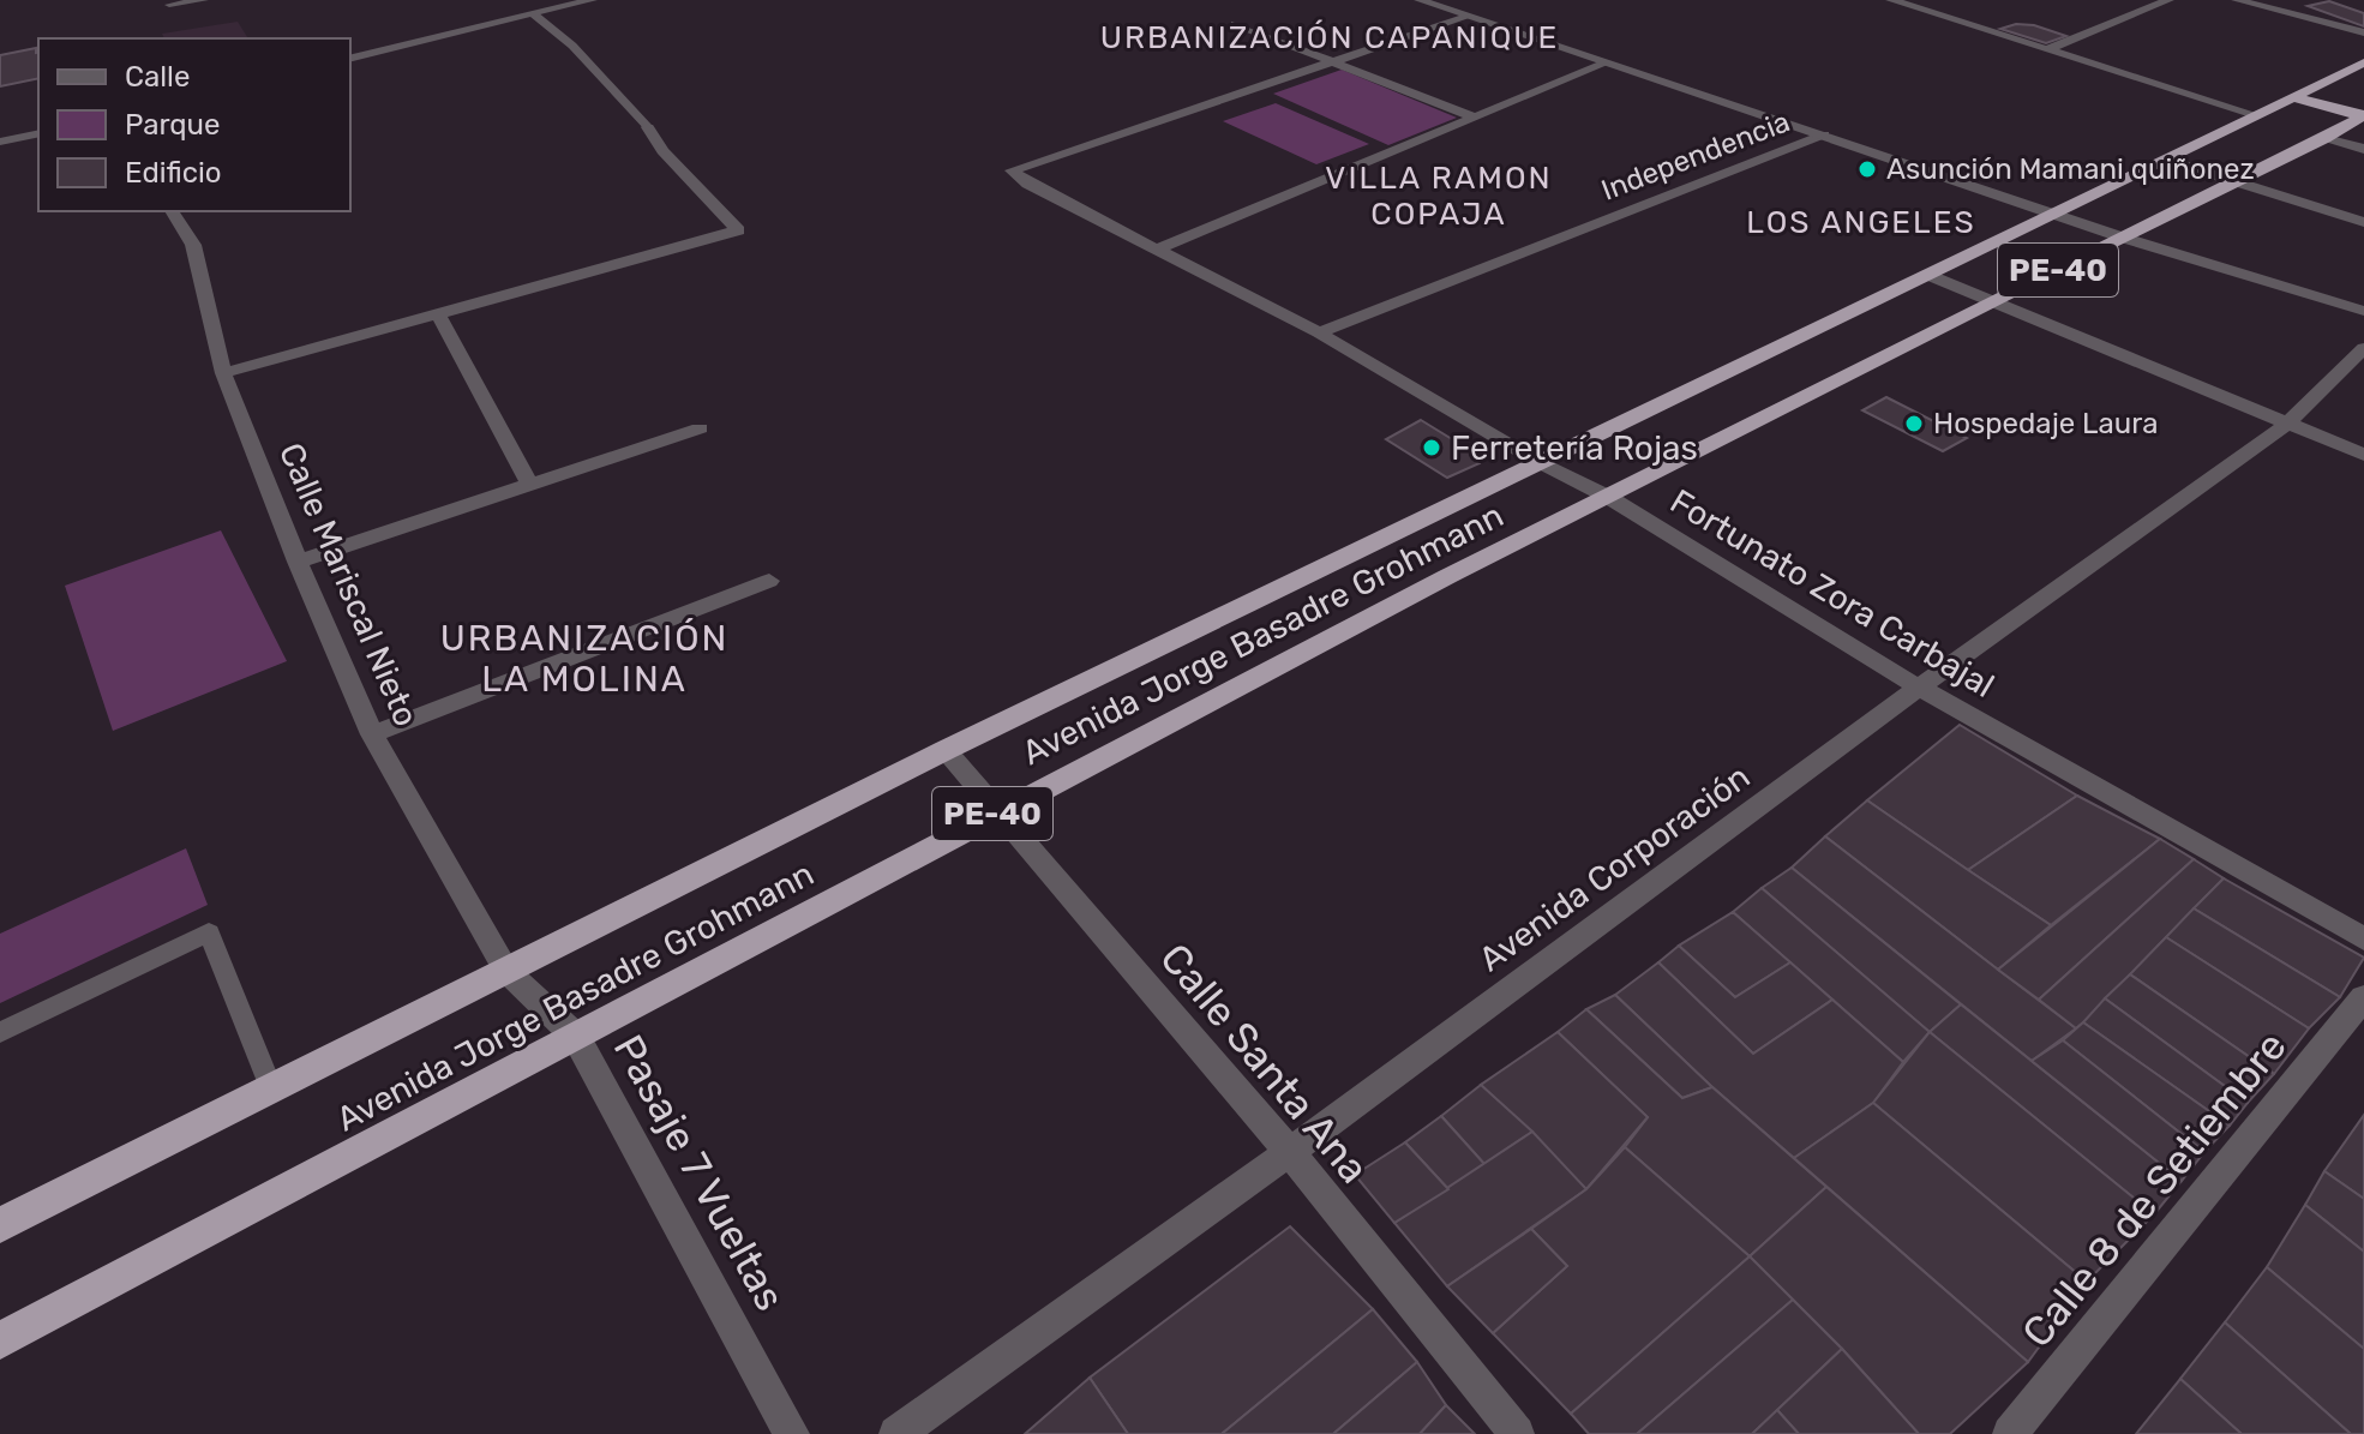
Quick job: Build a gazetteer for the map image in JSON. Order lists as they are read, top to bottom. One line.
{"streets":{"highway":["PE-40","Avenida Jorge Basadre Grohmann"],"street":["Independencia","Calle Mariscal Nieto","Fortunato Zora Carbajal","Avenida Corporación","Calle Santa Ana","Pasaje 7 Vueltas","Calle 8 de Setiembre"]},"crossings":[["Independencia","Fortunato Zora Carbajal"],["Calle Mariscal Nieto","Avenida Jorge Basadre Grohmann"],["Calle Mariscal Nieto","Pasaje 7 Vueltas"],["Fortunato Zora Carbajal","Avenida Jorge Basadre Grohmann"],["Fortunato Zora Carbajal","Avenida Corporación"],["Avenida Jorge Basadre Grohmann","Calle Santa Ana"],["Avenida Jorge Basadre Grohmann","Pasaje 7 Vueltas"],["Avenida Corporación","Calle Santa Ana"]],"districts":["URBANIZACIÓN CAPANIQUE","VILLA RAMON COPAJA","LOS ANGELES","URBANIZACIÓN LA MOLINA"],"places":["Asunción Mamani quiñonez","Hospedaje Laura","Ferretería Rojas"],"legend":["Calle","Parque","Edificio"]}
